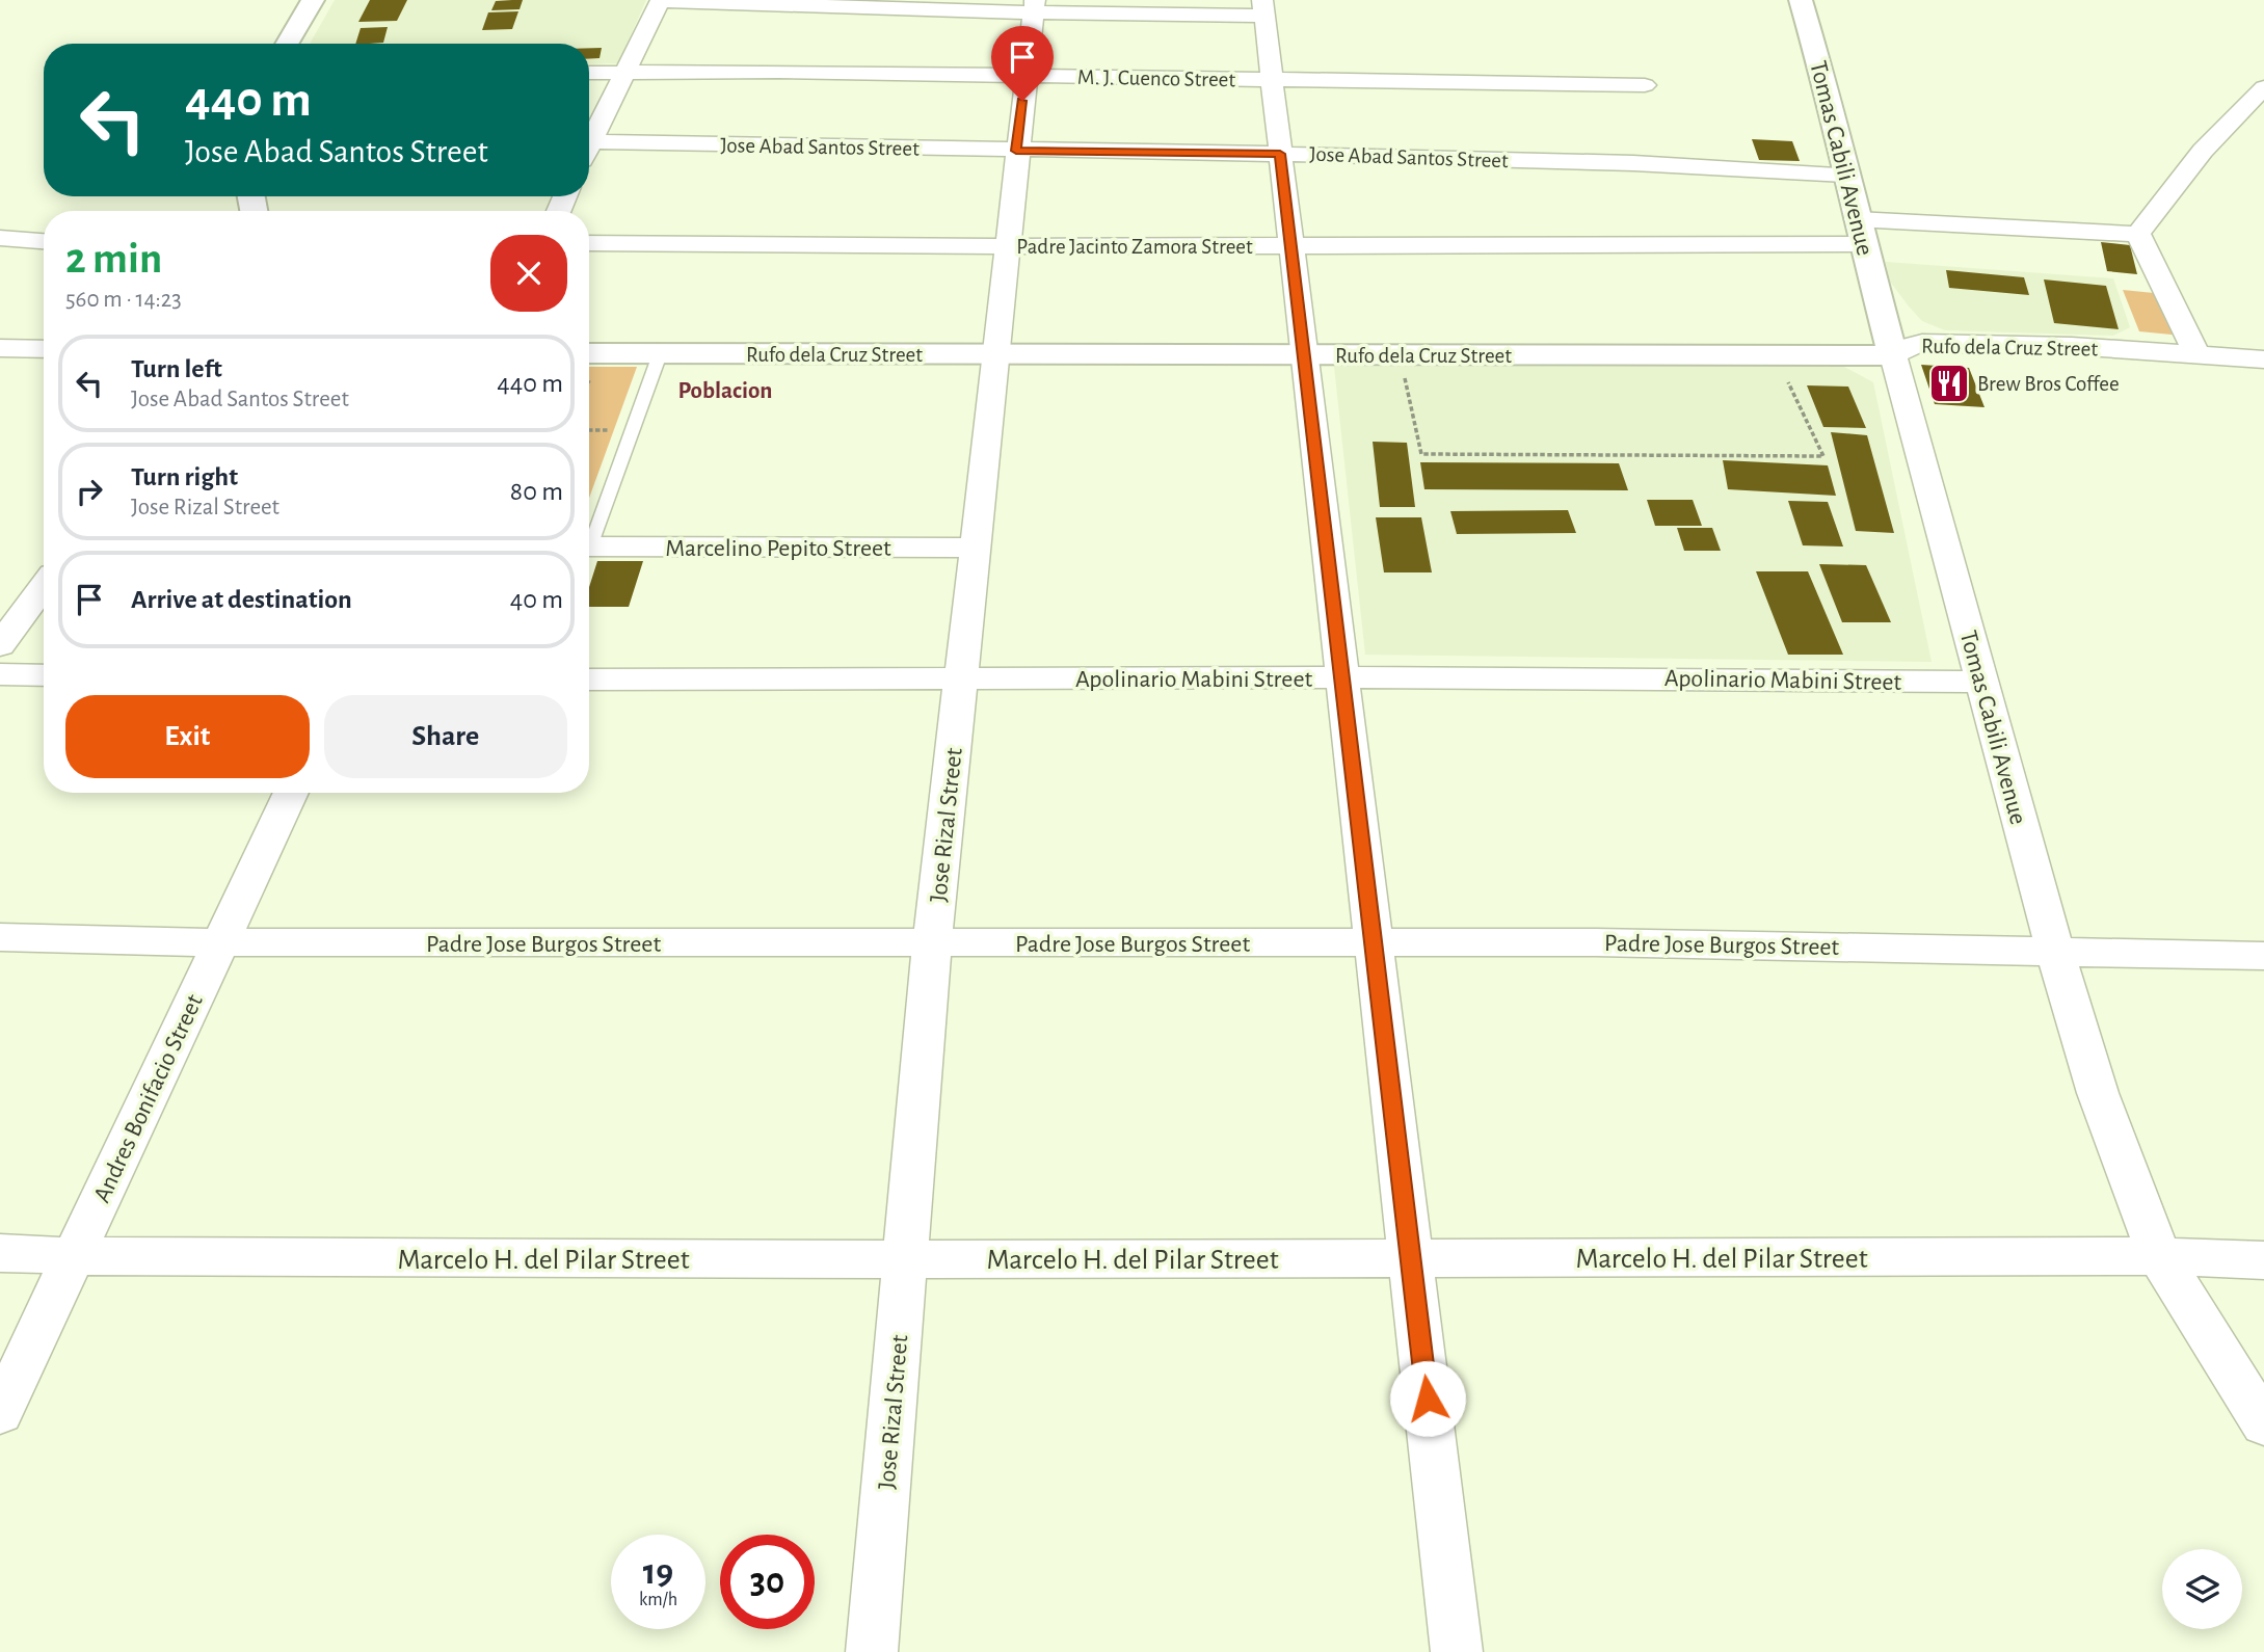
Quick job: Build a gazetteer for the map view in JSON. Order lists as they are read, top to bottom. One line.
{"streets":{"street":["M. J. Cuenco Street","Jose Abad Santos Street","Tomas Cabili Avenue","Padre Jacinto Zamora Street","Rufo dela Cruz Street","Marcelino Pepito Street","Apolinario Mabini Street","Jose Rizal Street","Padre Jose Burgos Street","Andres Bonifacio Street","Marcelo H. del Pilar Street"]},"crossings":[["M. J. Cuenco Street","Jose Rizal Street"],["Jose Abad Santos Street","Tomas Cabili Avenue"],["Jose Abad Santos Street","Jose Rizal Street"],["Tomas Cabili Avenue","Padre Jacinto Zamora Street"],["Tomas Cabili Avenue","Rufo dela Cruz Street"],["Tomas Cabili Avenue","Apolinario Mabini Street"],["Tomas Cabili Avenue","Padre Jose Burgos Street"],["Tomas Cabili Avenue","Marcelo H. del Pilar Street"],["Padre Jacinto Zamora Street","Jose Rizal Street"],["Rufo dela Cruz Street","Jose Rizal Street"],["Marcelino Pepito Street","Jose Rizal Street"],["Apolinario Mabini Street","Jose Rizal Street"],["Jose Rizal Street","Padre Jose Burgos Street"],["Jose Rizal Street","Marcelo H. del Pilar Street"],["Padre Jose Burgos Street","Andres Bonifacio Street"],["Andres Bonifacio Street","Marcelo H. del Pilar Street"]],"districts":["Poblacion"],"places":{"restaurant":["Brew Bros Coffee"]},"page":{"turn":["440 m","Jose Abad Santos Street"],"heading":["2 min","560 m · 14:23"],"list":[{"name":"Turn left","note":"Jose Abad Santos Street","value":"440 m"},{"name":"Turn right","note":"Jose Rizal Street","value":"80 m"},{"name":"Arrive at destination","value":"40 m"}],"buttons":["Exit","Share"],"speed":"19 km/h","limit":"30"}}
